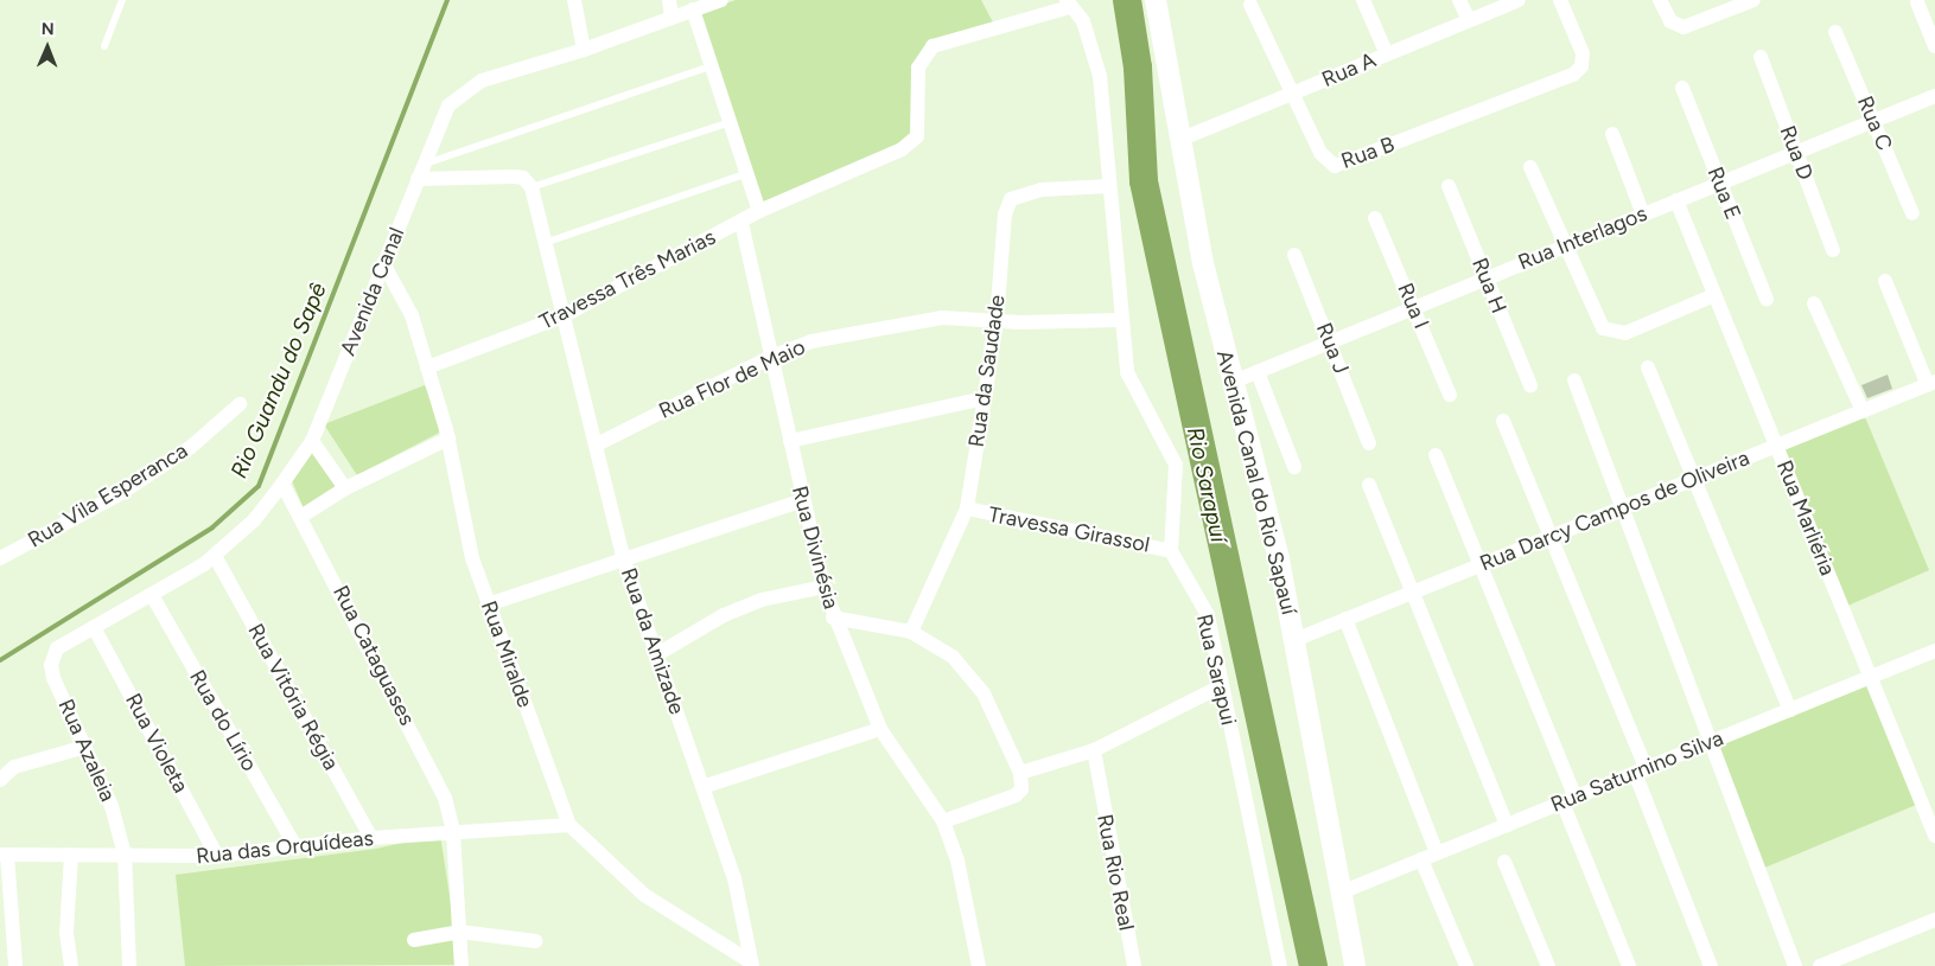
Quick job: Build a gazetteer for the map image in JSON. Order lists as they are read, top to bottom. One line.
{"streets":{"street":["Rua A","Rua C","Rua B","Rua D","Rua E","Rua Interlagos","Travessa Três Marias","Rua H","Avenida Canal","Rua I","Rua J","Rua da Saudade","Rua Flor de Maio","Avenida Canal do Rio Sapauí","Rua Vila Esperanca","Rua Darcy Campos de Oliveira","Rua Marliéria","Travessa Girassol","Rua Divinésia","Rua da Amizade","Rua Miralde","Rua Cataguases","Rua Sarapui","Rua Vitória Régia","Rua do Lírio","Rua Violeta","Rua Azaleia","Rua Saturnino Silva","Rua das Orquídeas","Rua Rio Real"]},"crossings":[["Rua A","Rua B"],["Rua A","Avenida Canal do Rio Sapauí"],["Rua C","Rua Interlagos"],["Rua D","Rua Interlagos"],["Rua E","Rua Interlagos"],["Rua Interlagos","Rua H"],["Rua Interlagos","Rua I"],["Rua Interlagos","Rua J"],["Rua Interlagos","Avenida Canal do Rio Sapauí"],["Rua Interlagos","Rua Marliéria"],["Travessa Três Marias","Rua Divinésia"],["Travessa Três Marias","Rua da Amizade"],["Travessa Três Marias","Rua Miralde"],["Avenida Canal","Rua Miralde"],["Avenida Canal","Rua Cataguases"],["Avenida Canal","Rua Vitória Régia"],["Avenida Canal","Rua do Lírio"],["Avenida Canal","Rua Violeta"],["Avenida Canal","Rua Azaleia"],["Rua da Saudade","Rua Flor de Maio"],["Rua da Saudade","Travessa Girassol"],["Rua Flor de Maio","Rua Divinésia"],["Rua Flor de Maio","Rua da Amizade"],["Avenida Canal do Rio Sapauí","Rua Darcy Campos de Oliveira"],["Avenida Canal do Rio Sapauí","Rua Saturnino Silva"],["Rua Darcy Campos de Oliveira","Rua Marliéria"],["Rua Marliéria","Rua Saturnino Silva"],["Travessa Girassol","Rua Sarapui"],["Rua da Amizade","Rua Miralde"],["Rua Miralde","Rua das Orquídeas"],["Rua Cataguases","Rua das Orquídeas"],["Rua Vitória Régia","Rua das Orquídeas"],["Rua do Lírio","Rua das Orquídeas"],["Rua Violeta","Rua das Orquídeas"],["Rua Azaleia","Rua das Orquídeas"]],"water":["Rio Guandu do Sapê","Rio Sarapuí"],"north":"top"}
